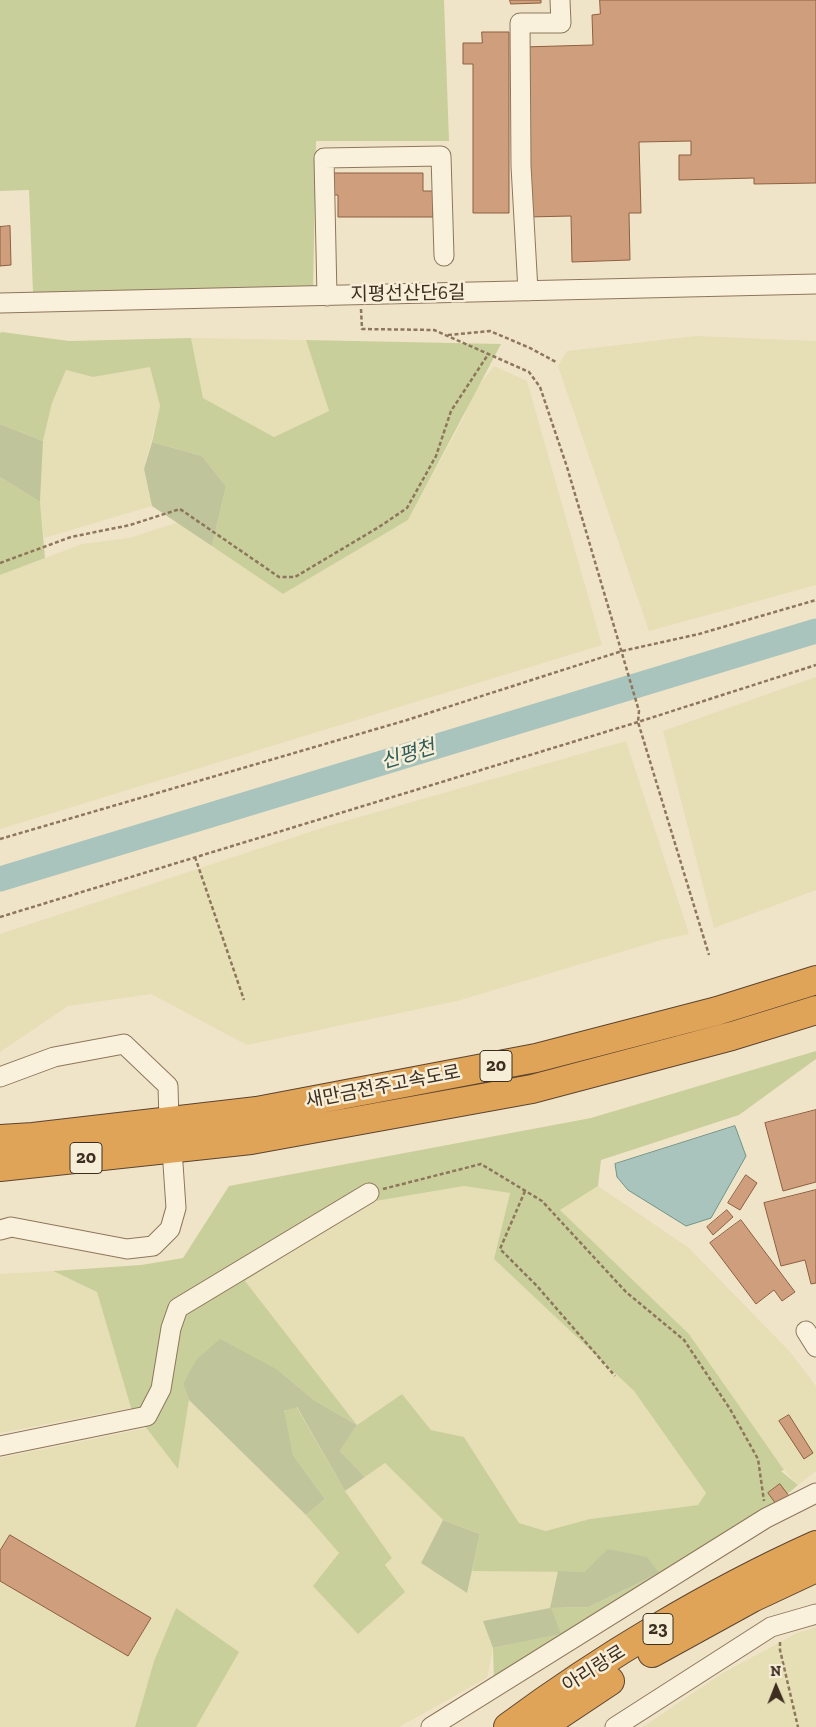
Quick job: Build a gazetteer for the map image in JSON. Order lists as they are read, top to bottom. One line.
{"streets":{"highway":["20","새만금전주고속도로","23","아리랑로"],"street":["지평선산단6길"]},"water":["신평천"],"north":"top"}
